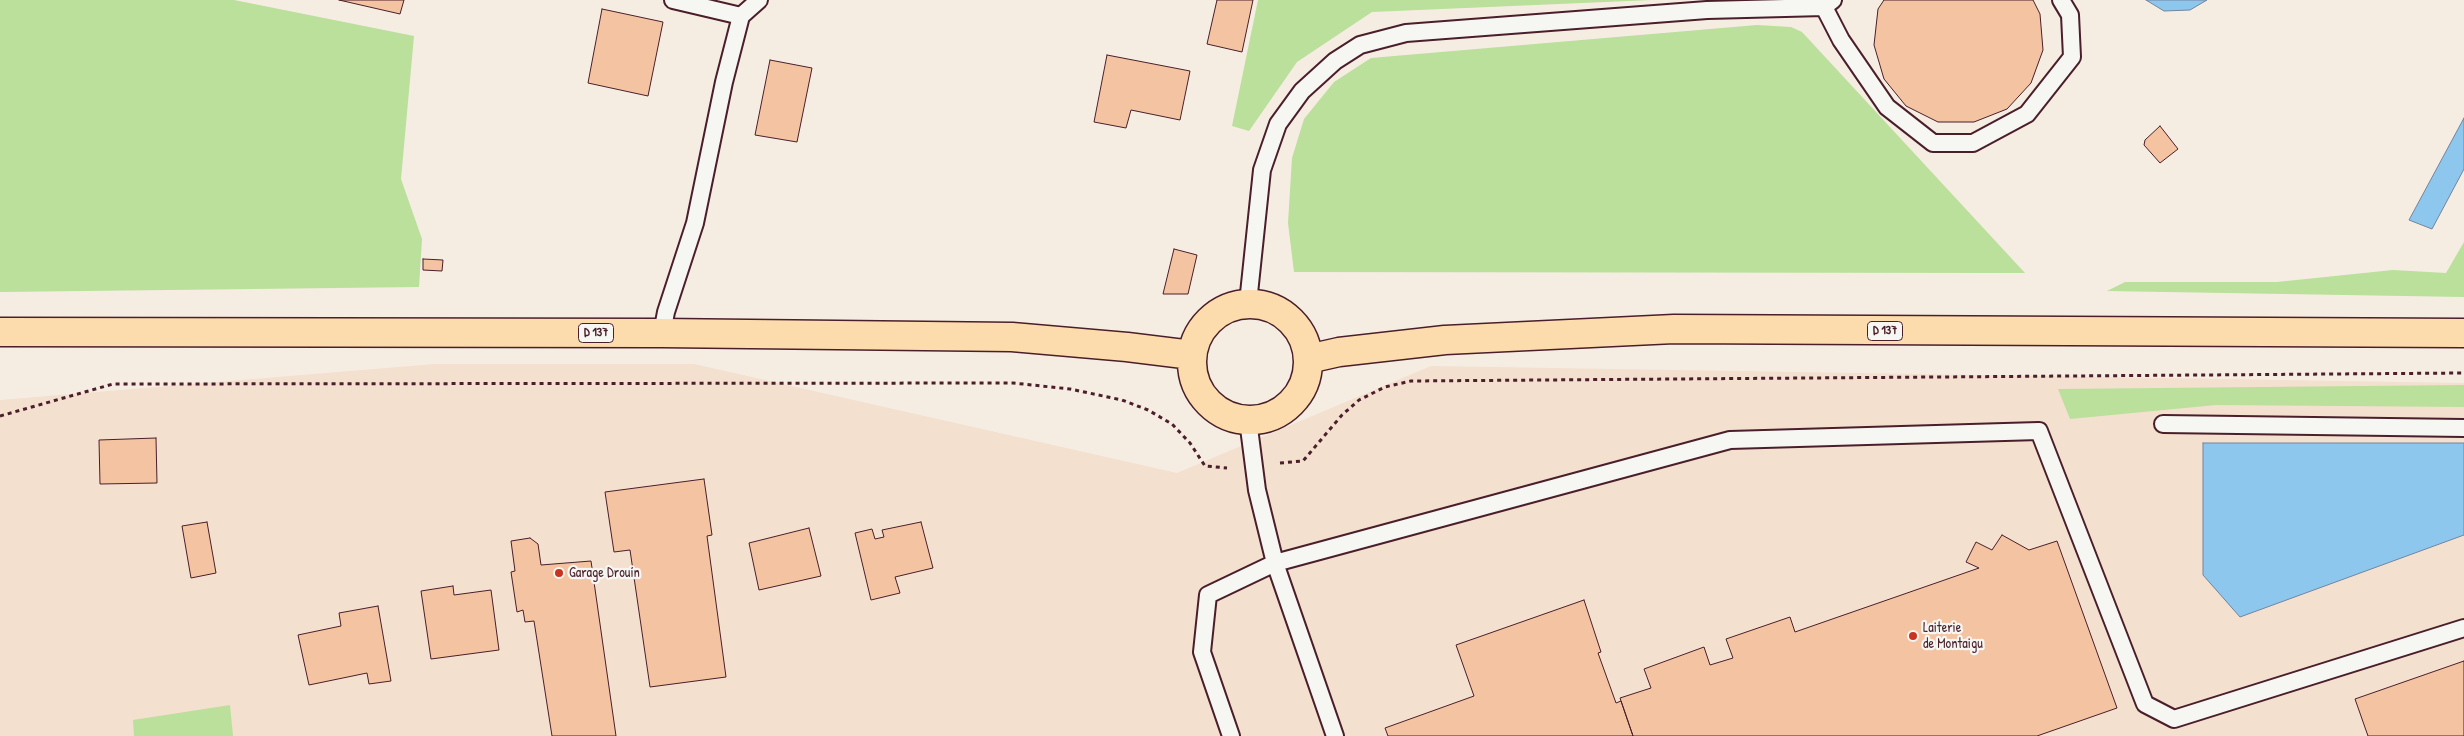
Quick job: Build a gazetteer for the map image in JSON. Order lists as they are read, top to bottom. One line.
{"streets":{"main road":["D 137"]},"places":["Garage Drouin","Laiterie de Montaigu"]}
